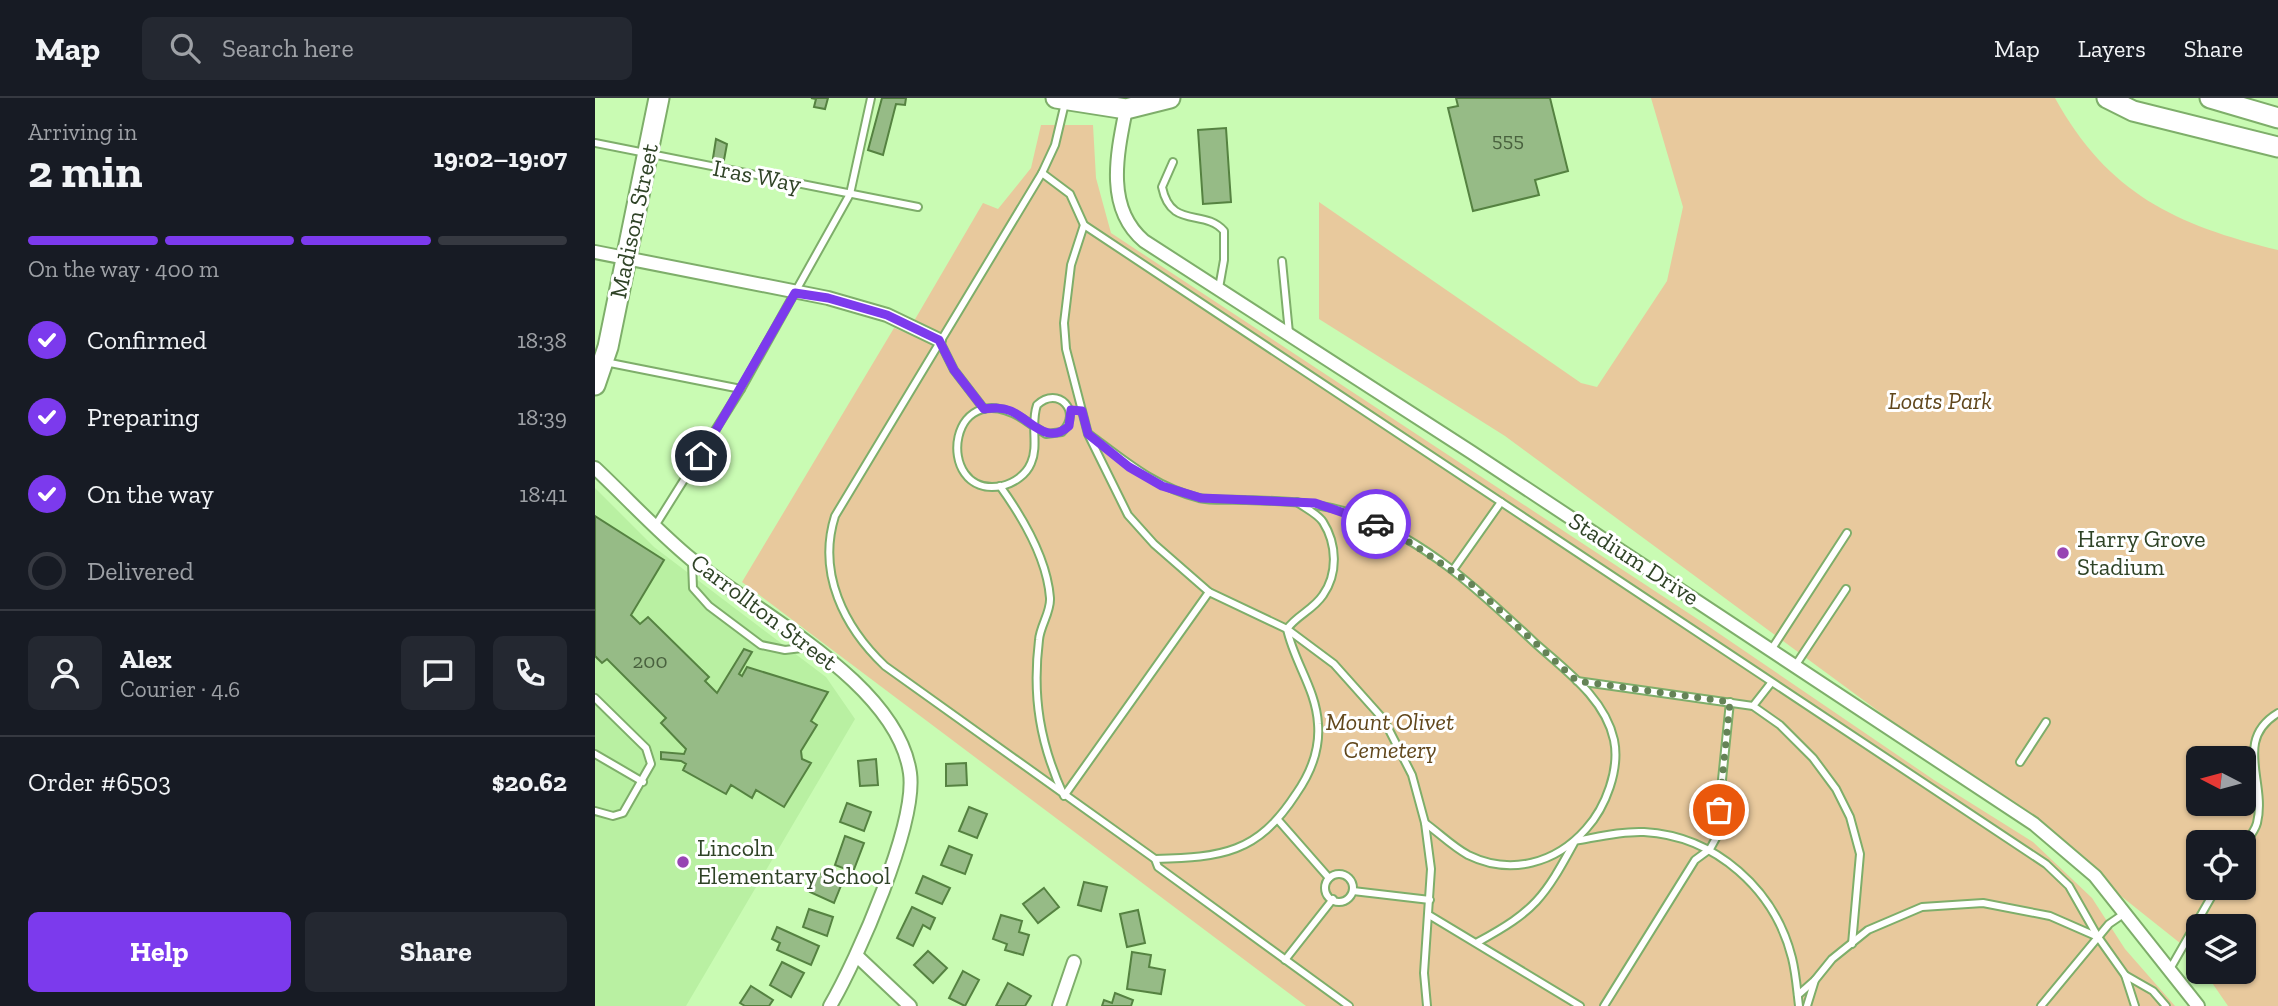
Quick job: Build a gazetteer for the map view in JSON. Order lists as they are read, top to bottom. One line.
{"streets":{"main road":["Madison Street"],"street":["Stadium Drive","Carrollton Street"],"lane":["Iras Way"]},"crossings":[["Iras Way","Madison Street"]],"parks":["Loats Park","Mount Olivet Cemetery"],"places":["Harry Grove Stadium","Lincoln Elementary School"],"house_numbers":["555","200"],"north":"left","page":{"header":"Map","search":"Search here","nav":["Map","Layers","Share"],"heading":["2 min","Arriving in","19:02–19:07"],"panel":["Alex","Courier · 4.6","Order #6503","$20.62"],"bar":"On the way · 400 m","list":[["Confirmed","18:38"],["Preparing","18:39"],["On the way","18:41"],"Delivered"],"buttons":["Help","Share"]}}
